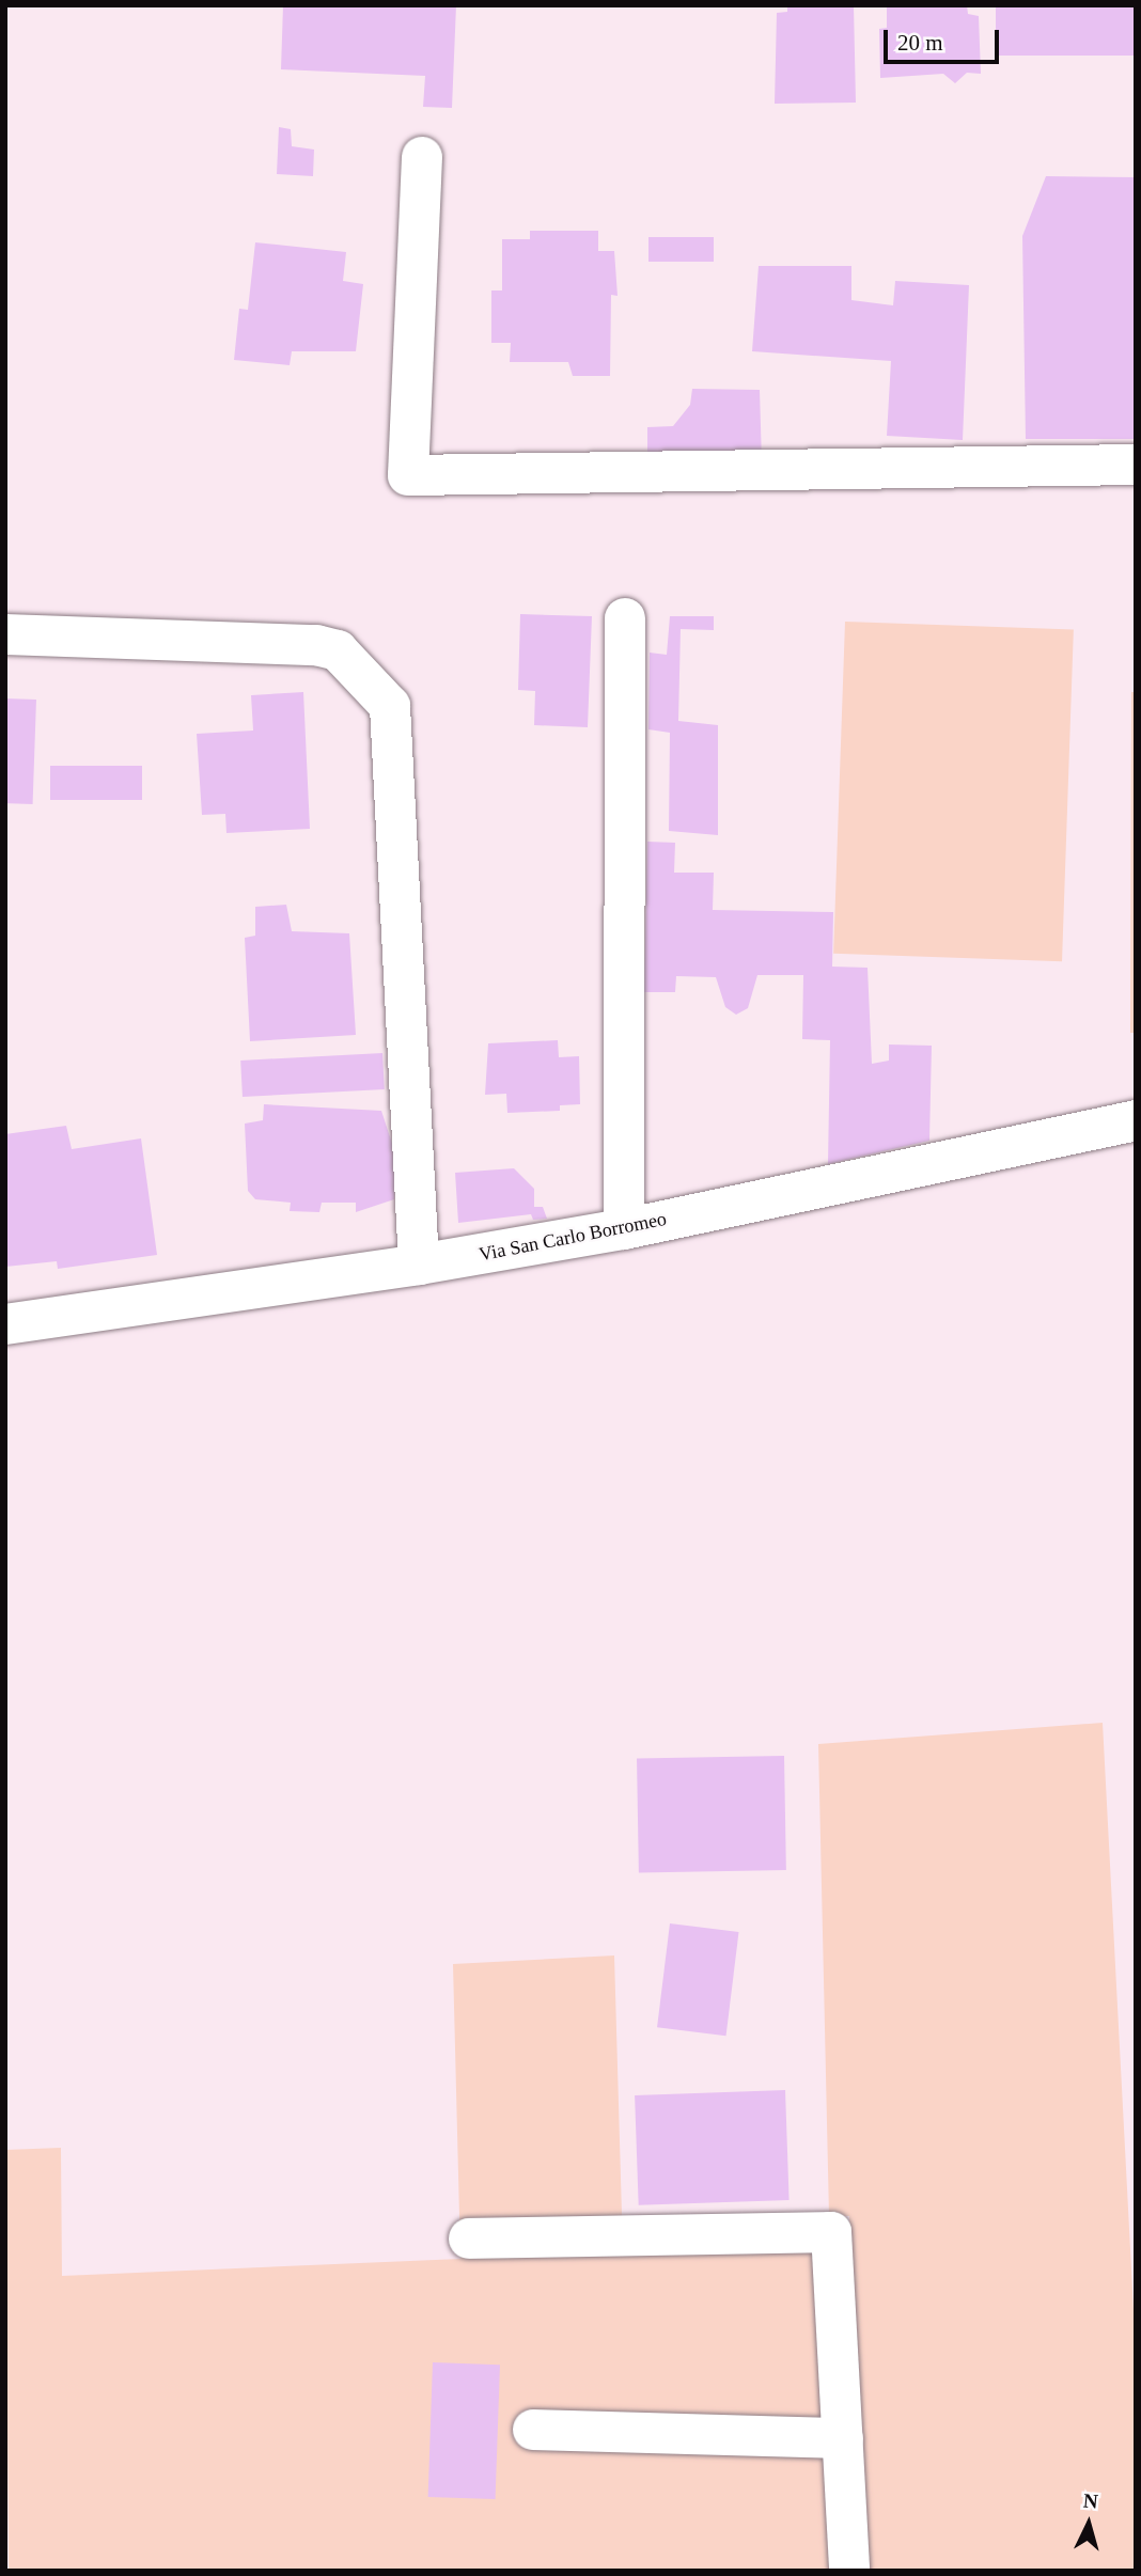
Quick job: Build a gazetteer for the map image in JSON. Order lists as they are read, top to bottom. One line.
{"streets":{"street":["Via San Carlo Borromeo"]},"scale_bar":"20 m","north":"top"}
